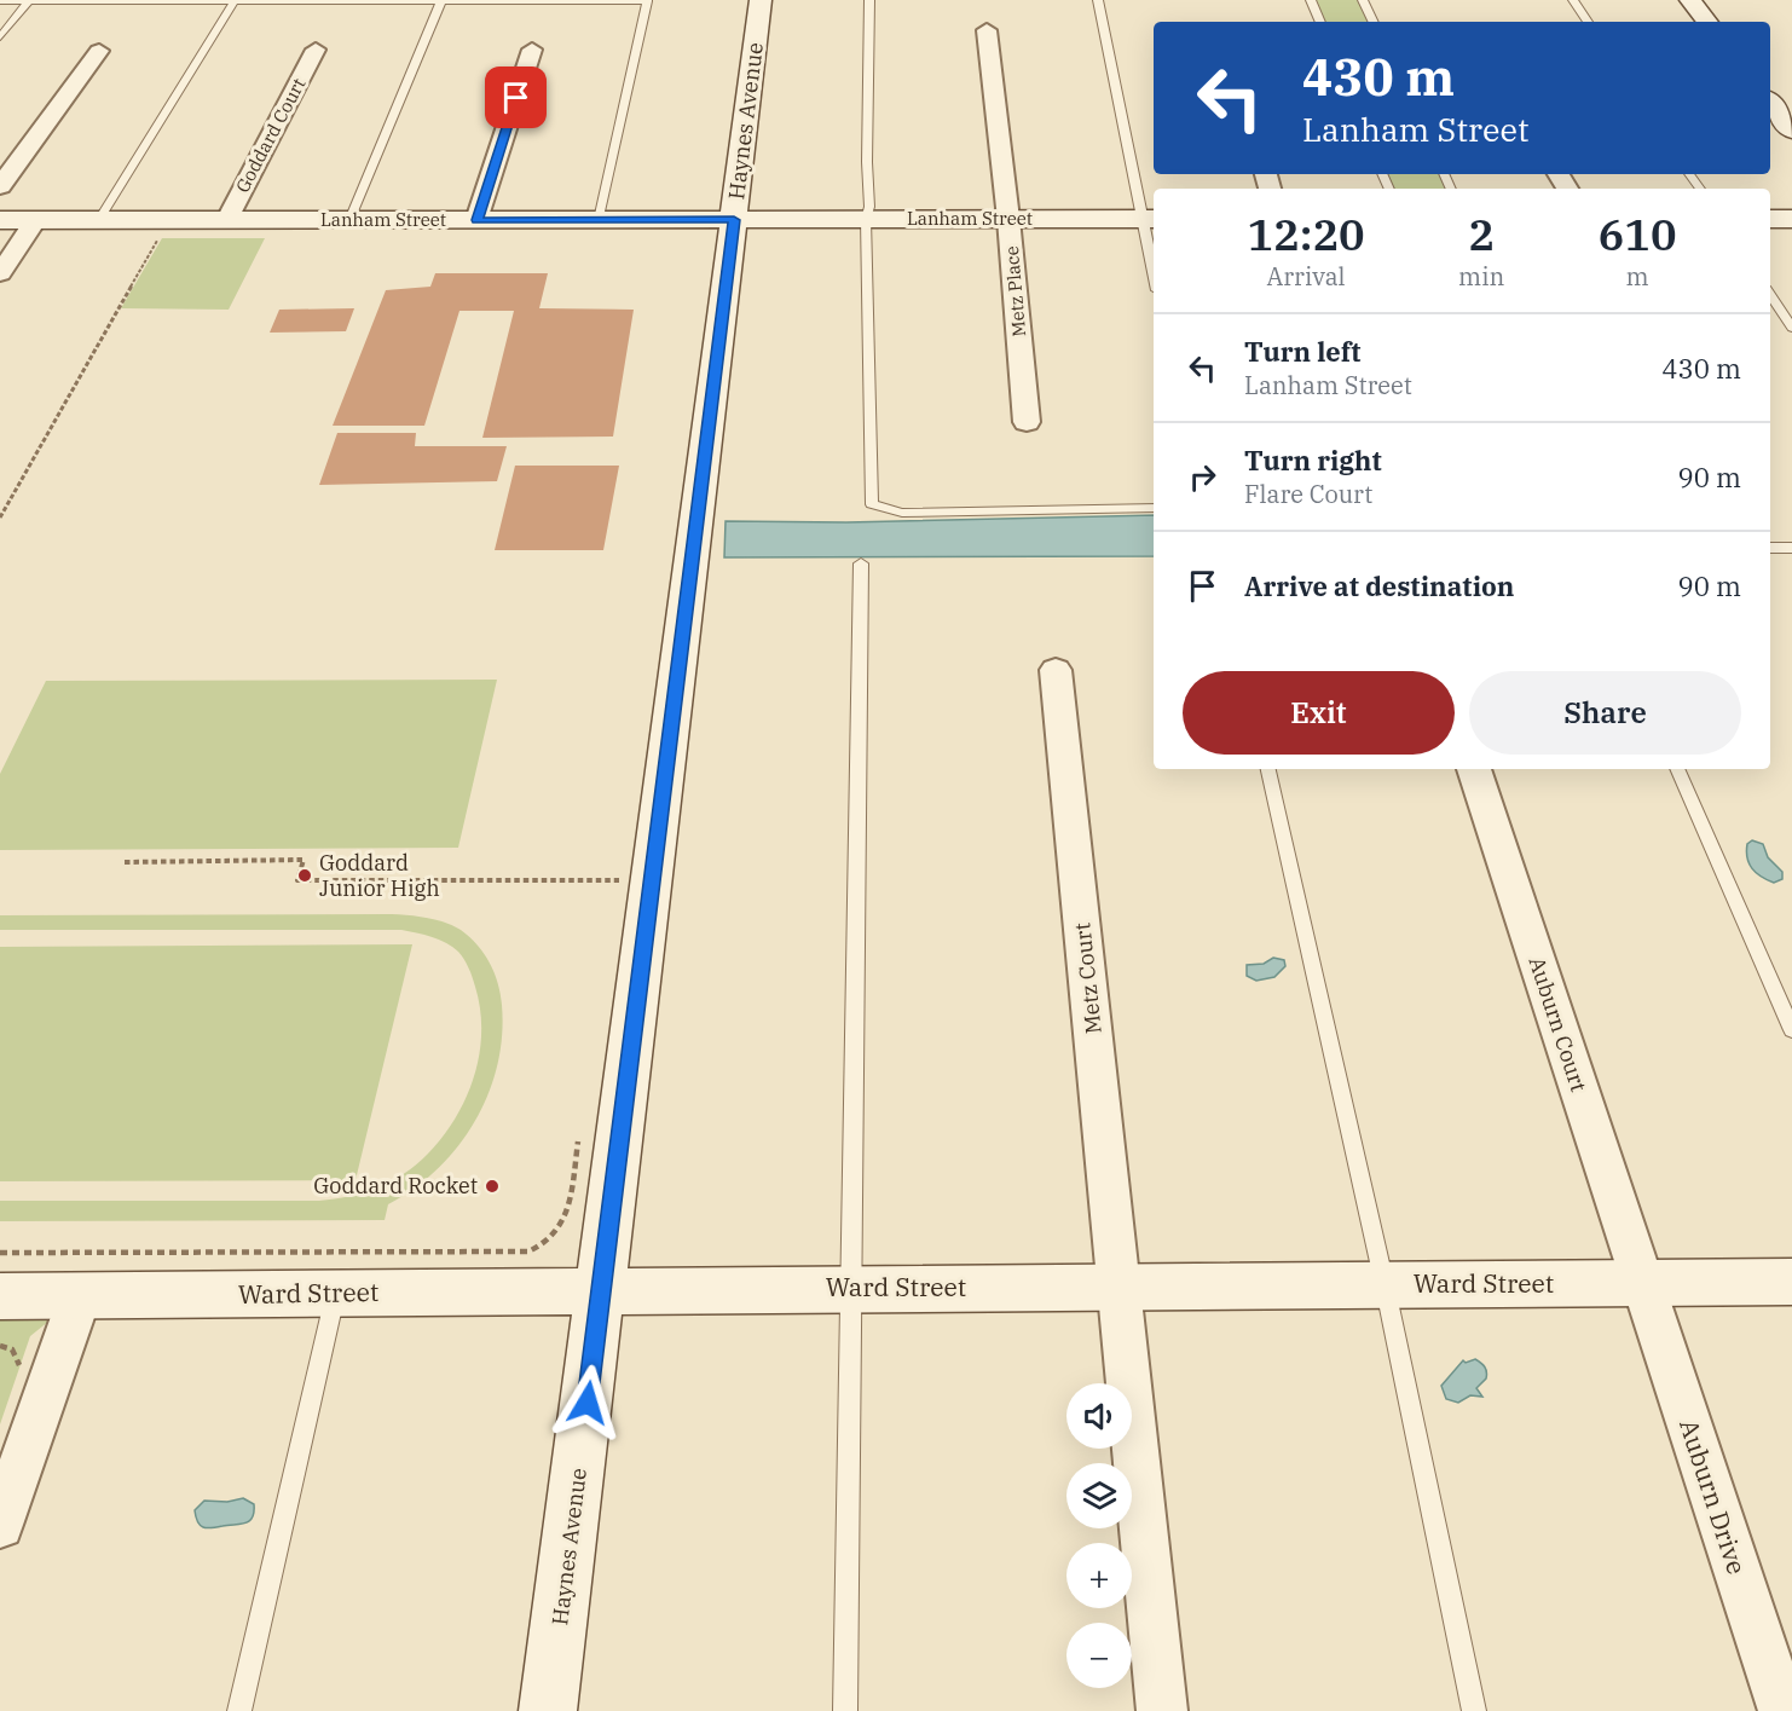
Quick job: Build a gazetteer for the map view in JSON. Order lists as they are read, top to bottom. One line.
{"streets":{"street":["Haynes Avenue","Goddard Court","Lanham Street","Metz Place","Metz Court","Auburn Court","Ward Street","Auburn Drive"]},"crossings":[["Haynes Avenue","Lanham Street"],["Haynes Avenue","Ward Street"],["Goddard Court","Lanham Street"],["Lanham Street","Metz Place"],["Metz Court","Ward Street"],["Auburn Court","Ward Street"],["Auburn Court","Auburn Drive"],["Ward Street","Auburn Drive"]],"places":["Goddard Junior High","Goddard Rocket"],"page":{"turn":["430 m","Lanham Street"],"eta":["12:20","Arrival","2","min","610","m"],"list":[{"name":"Turn left","note":"Lanham Street","value":"430 m"},{"name":"Turn right","note":"Flare Court","value":"90 m"},{"name":"Arrive at destination","value":"90 m"}],"buttons":["Exit","Share"],"map_buttons":["+","−"]}}
